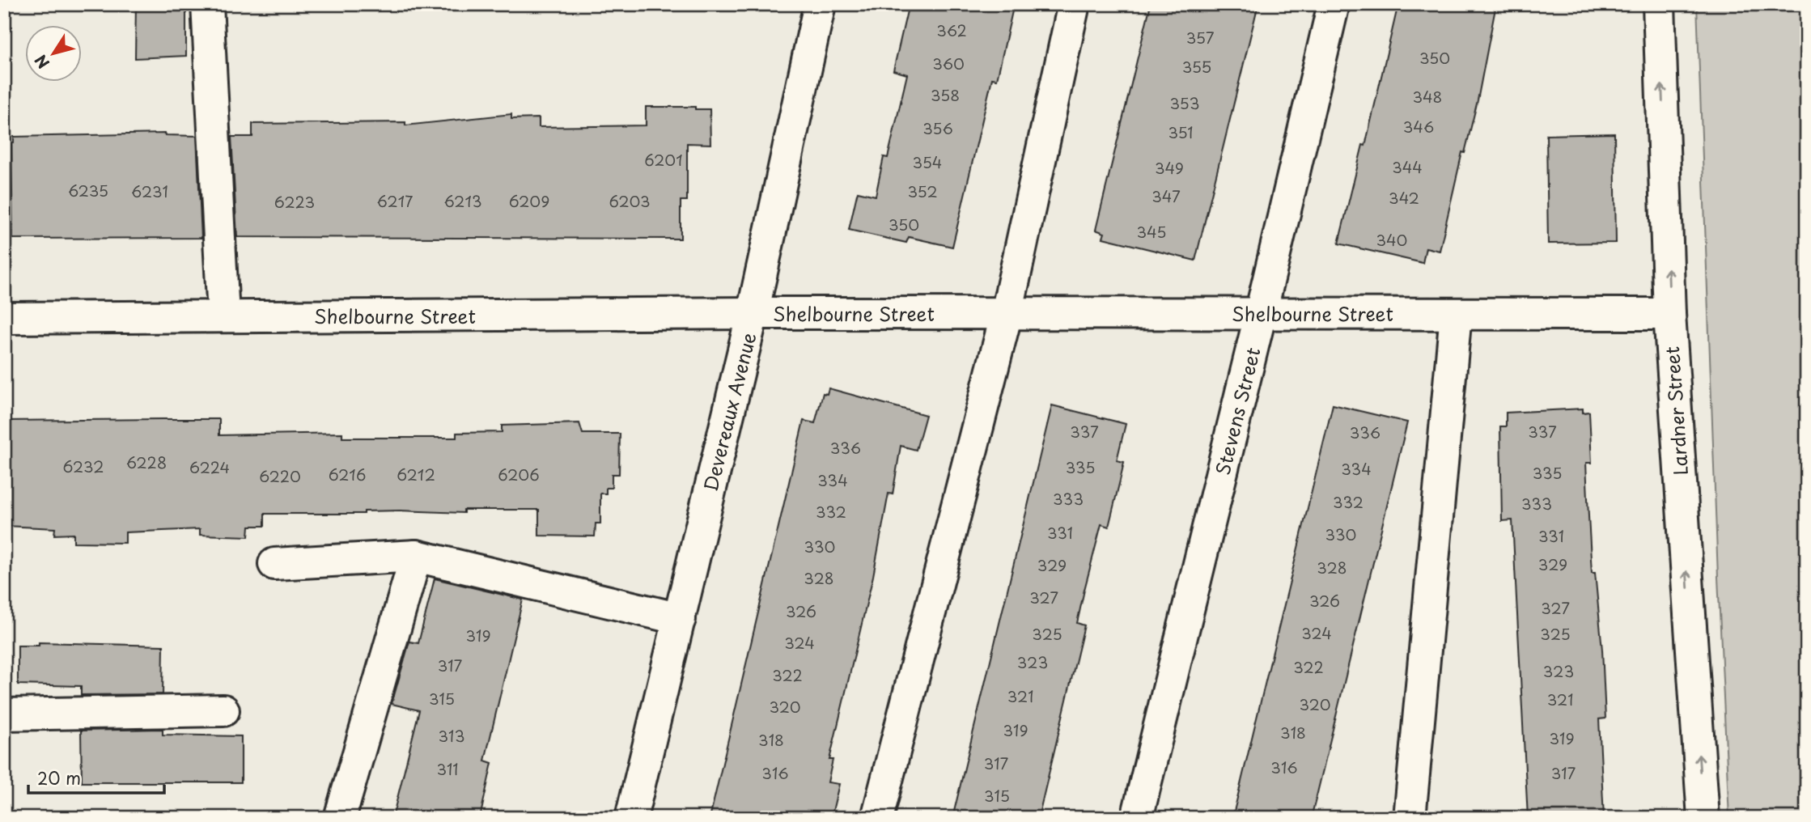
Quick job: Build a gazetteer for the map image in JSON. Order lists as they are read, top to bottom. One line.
{"streets":{"street":["Shelbourne Street","Stevens Street","Lardner Street","Devereaux Avenue"]},"crossings":[["Shelbourne Street","Stevens Street"],["Shelbourne Street","Lardner Street"],["Shelbourne Street","Devereaux Avenue"]],"house_numbers":["362","357","350","360","355","358","348","353","346","356","351","6201","354","344","349","6235","6231","352","347","342","6217","6213","6209","6203","6223","350","345","340","337","337","336","336","6228","6232","6224","335","334","335","6216","6212","6206","6220","334","333","332","333","332","331","330","331","330","329","329","328","328","327","326","327","326","324","325","325","319","324","323","317","322","323","322","321","315","321","320","320","319","318","313","319","318","317","316","311","316","317","315"],"scale_bar":"20 m","north":"bottom left"}
